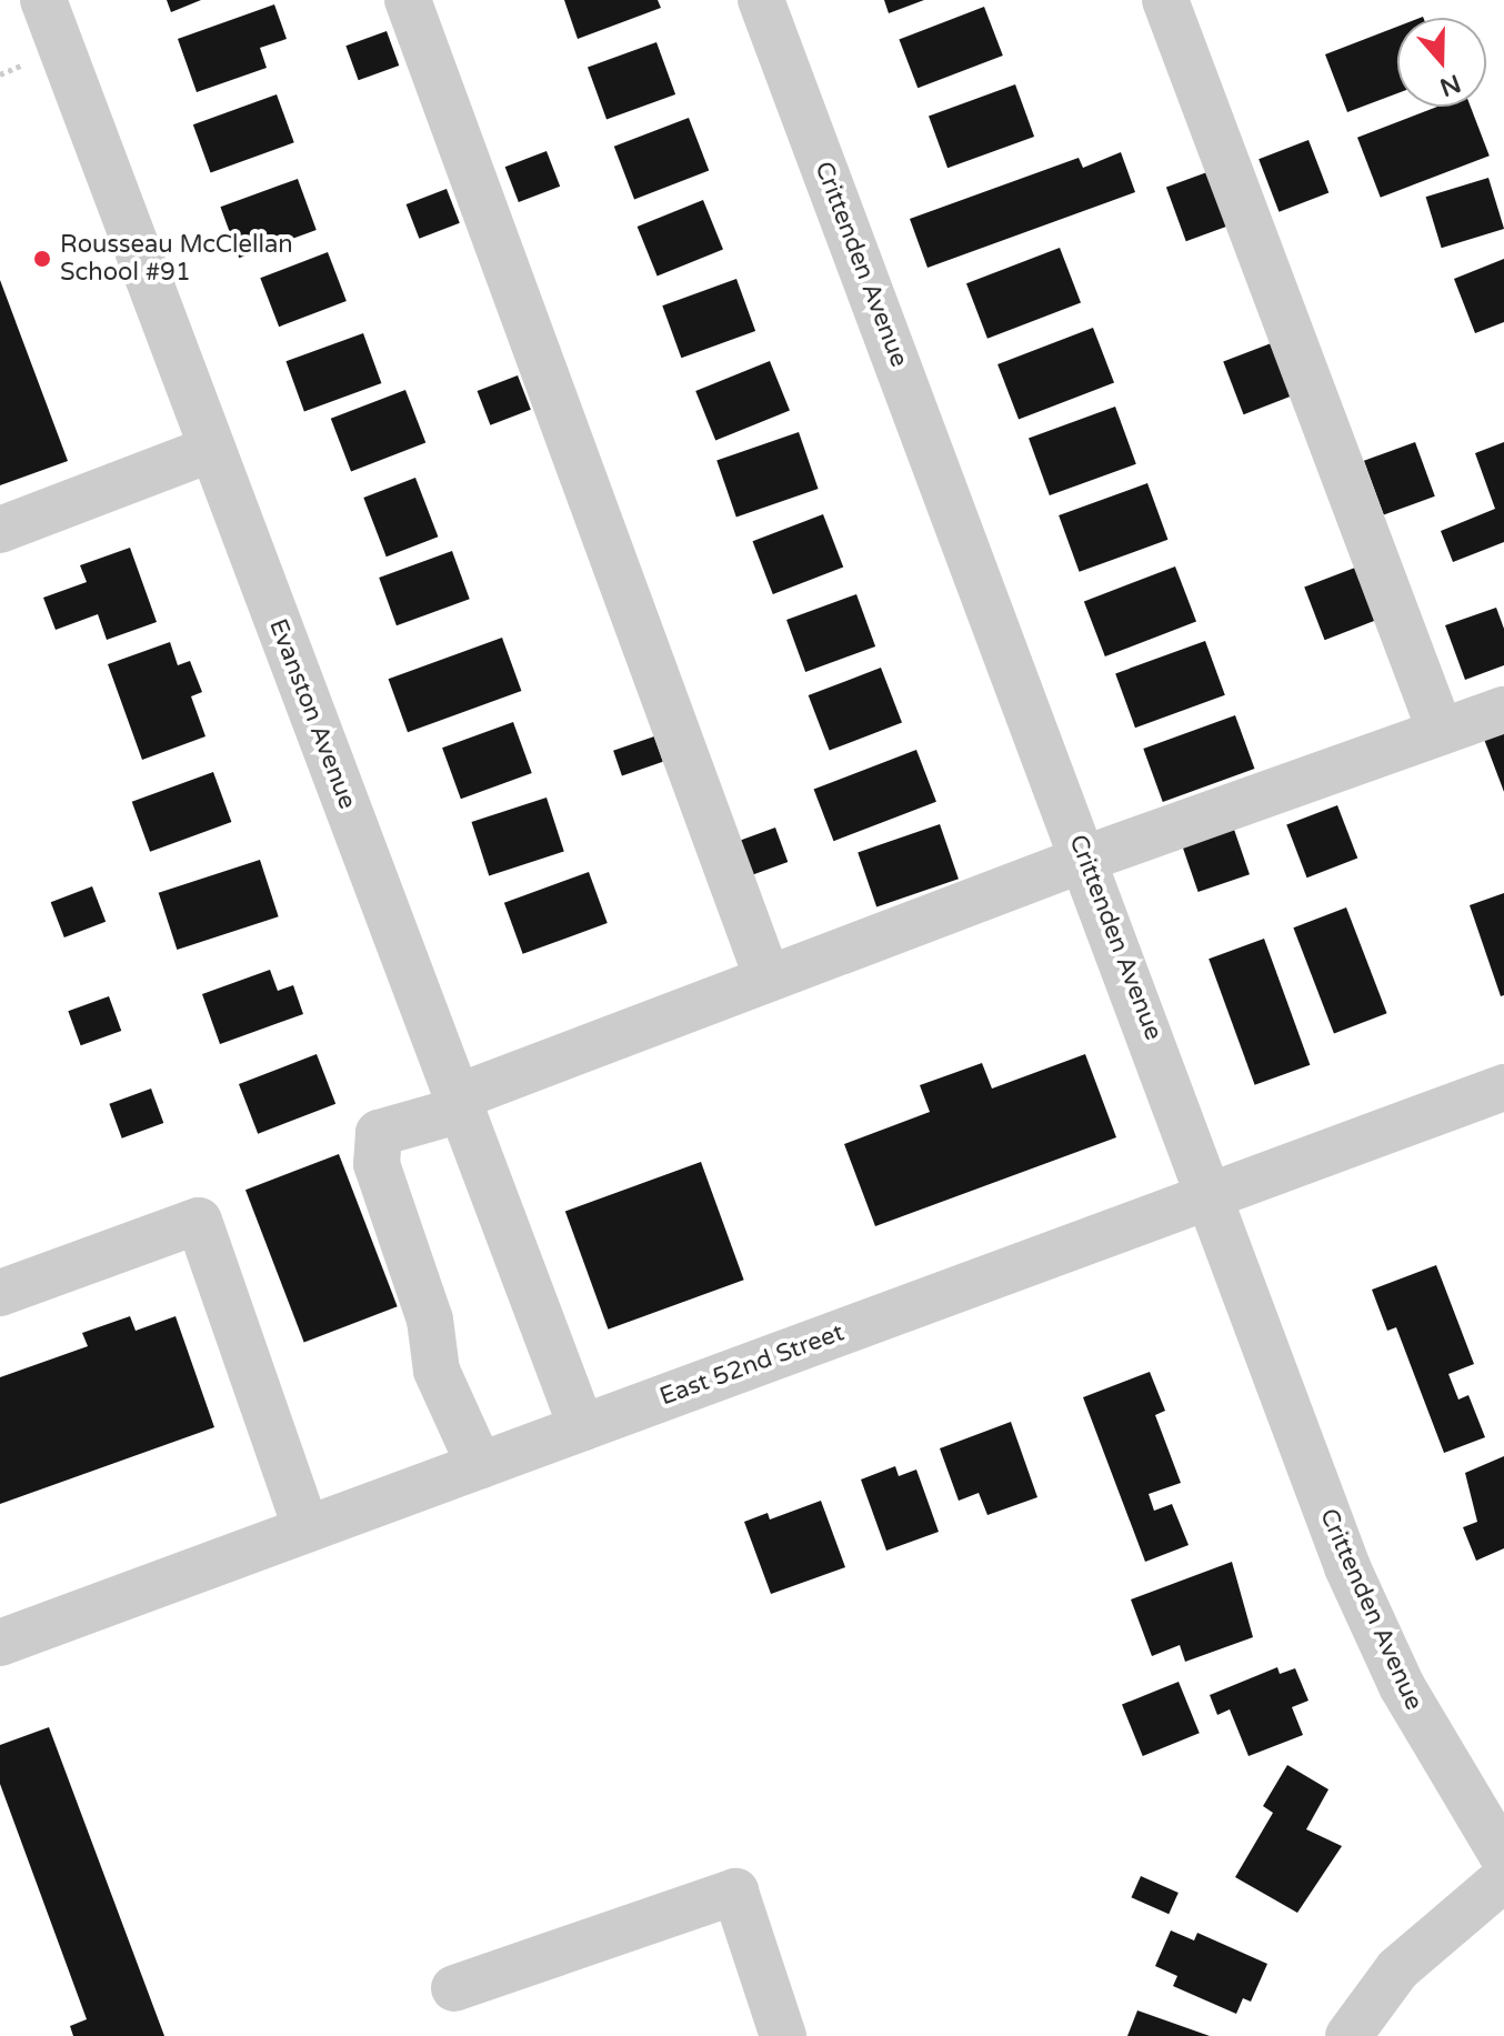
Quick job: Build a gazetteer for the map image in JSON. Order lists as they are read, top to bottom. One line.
{"streets":{"street":["Crittenden Avenue","Evanston Avenue","East 52nd Street"]},"crossings":[["Crittenden Avenue","East 52nd Street"],["Evanston Avenue","East 52nd Street"]],"places":["Rousseau McClellan School #91"],"north":"bottom"}
